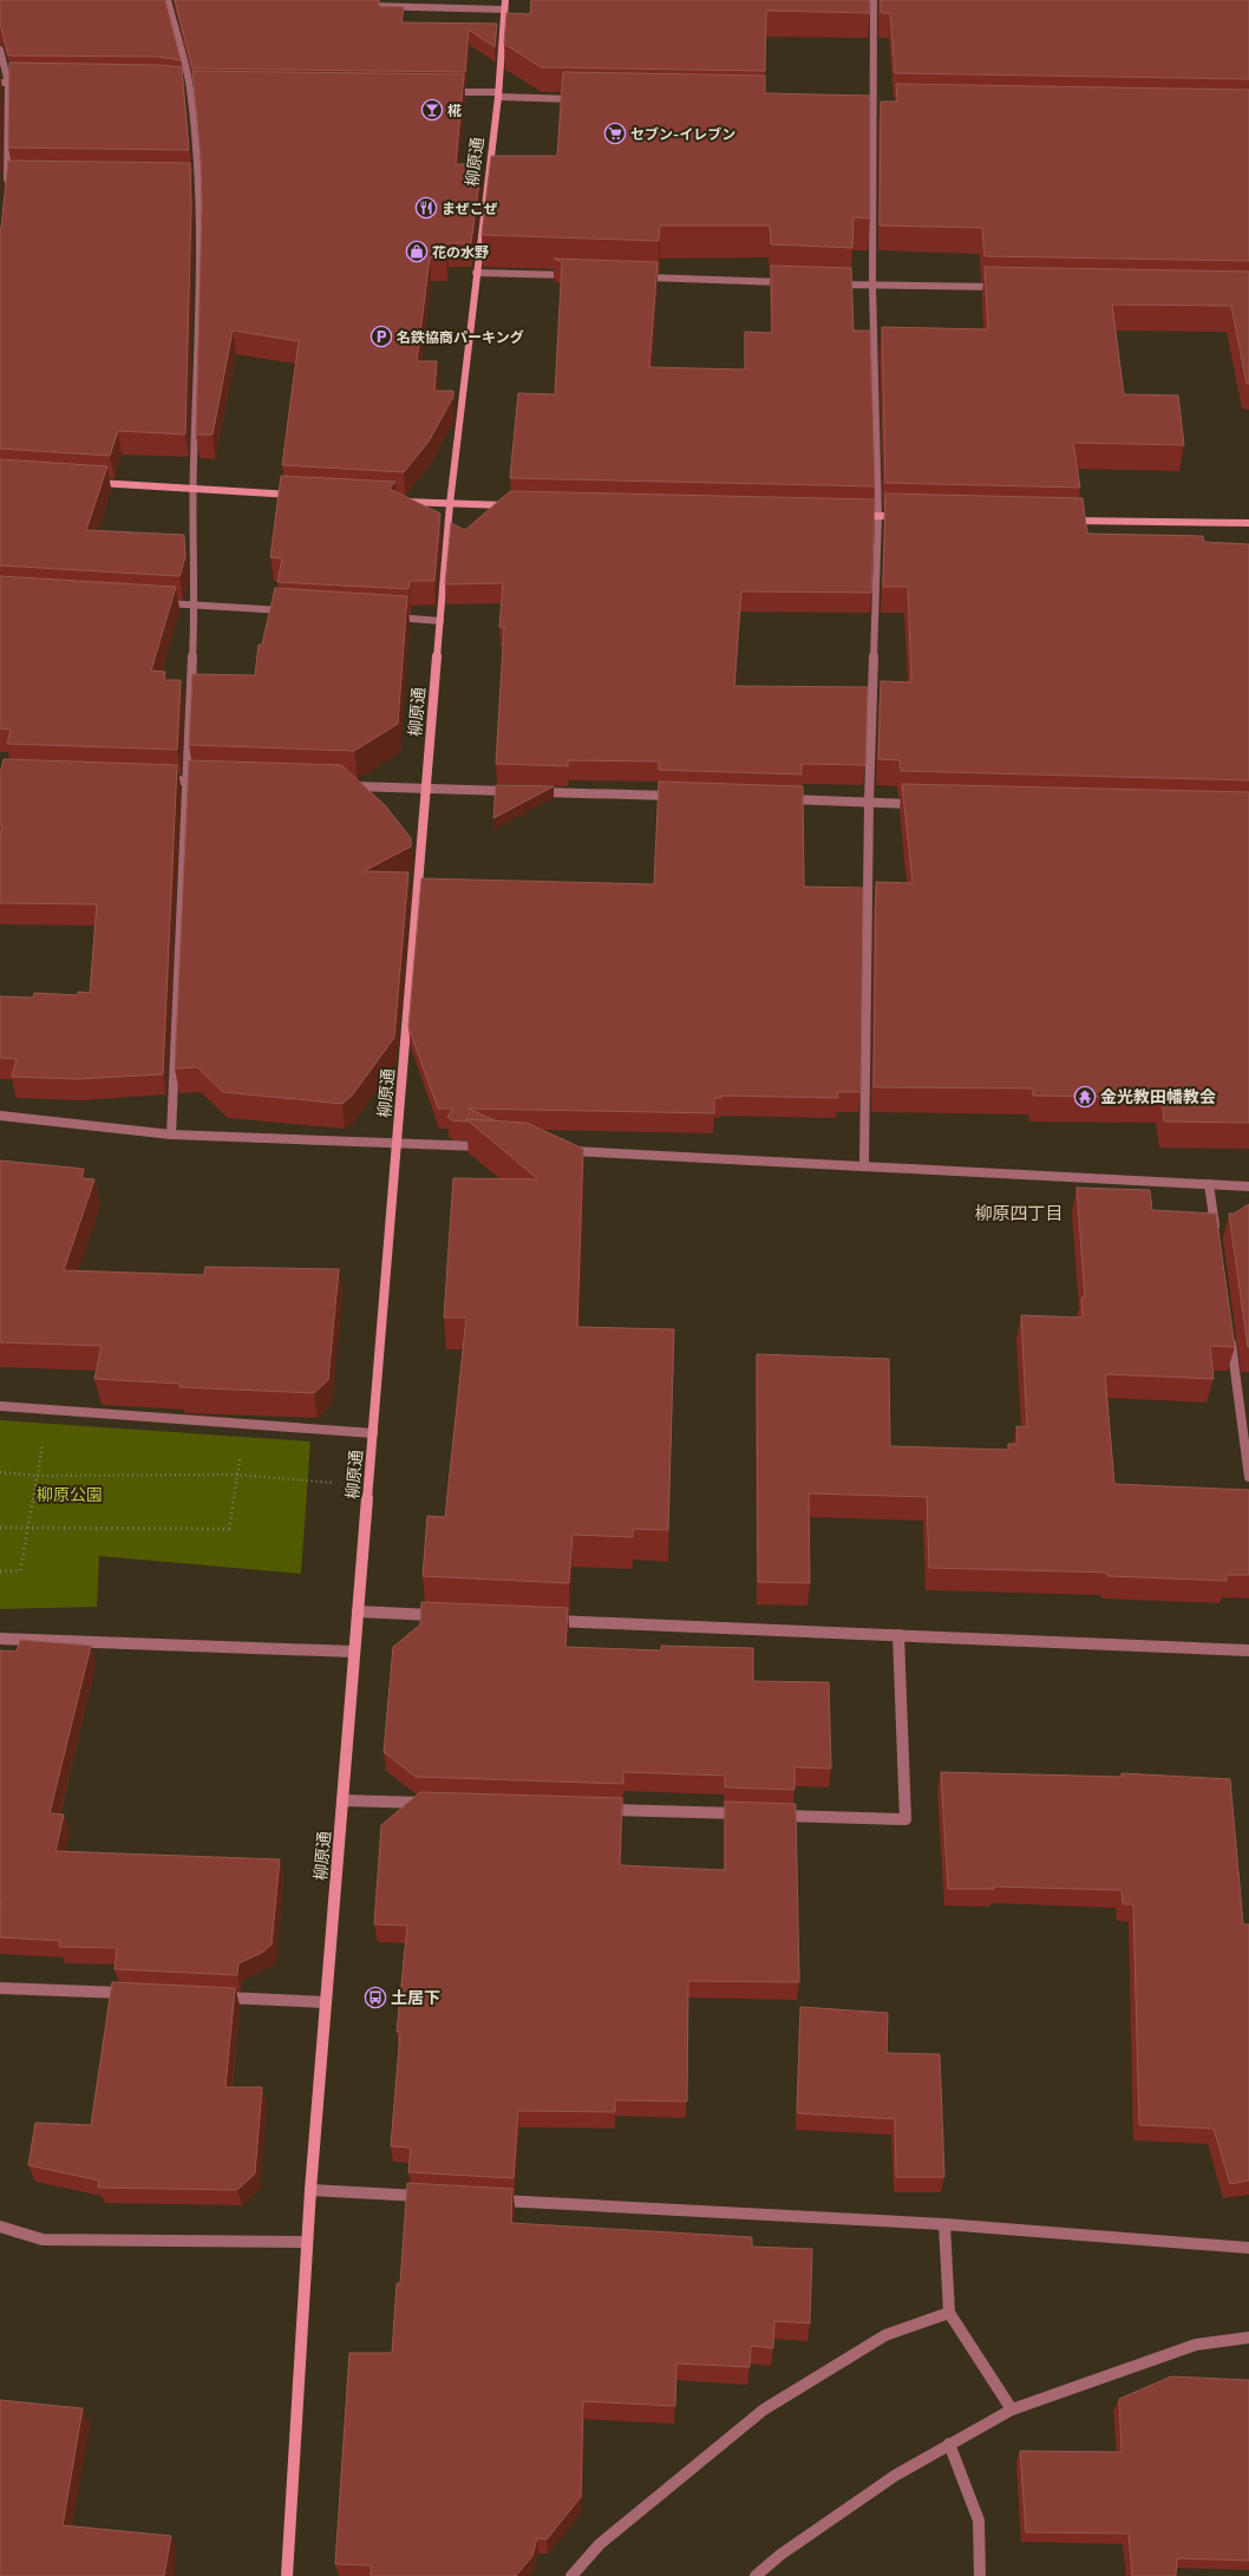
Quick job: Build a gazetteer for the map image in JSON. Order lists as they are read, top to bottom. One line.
{"streets":{"street":["柳原通"]},"districts":["柳原四丁目"],"parks":["柳原公園"],"places":{"bar":["椛"],"supermarket":["セブン-イレブン"],"restaurant":["まぜこぜ"],"shop":["花の水野"],"parking":["名鉄協商パーキング"],"temple":["金光教田幡教会"],"bus stop":["土居下"]}}
